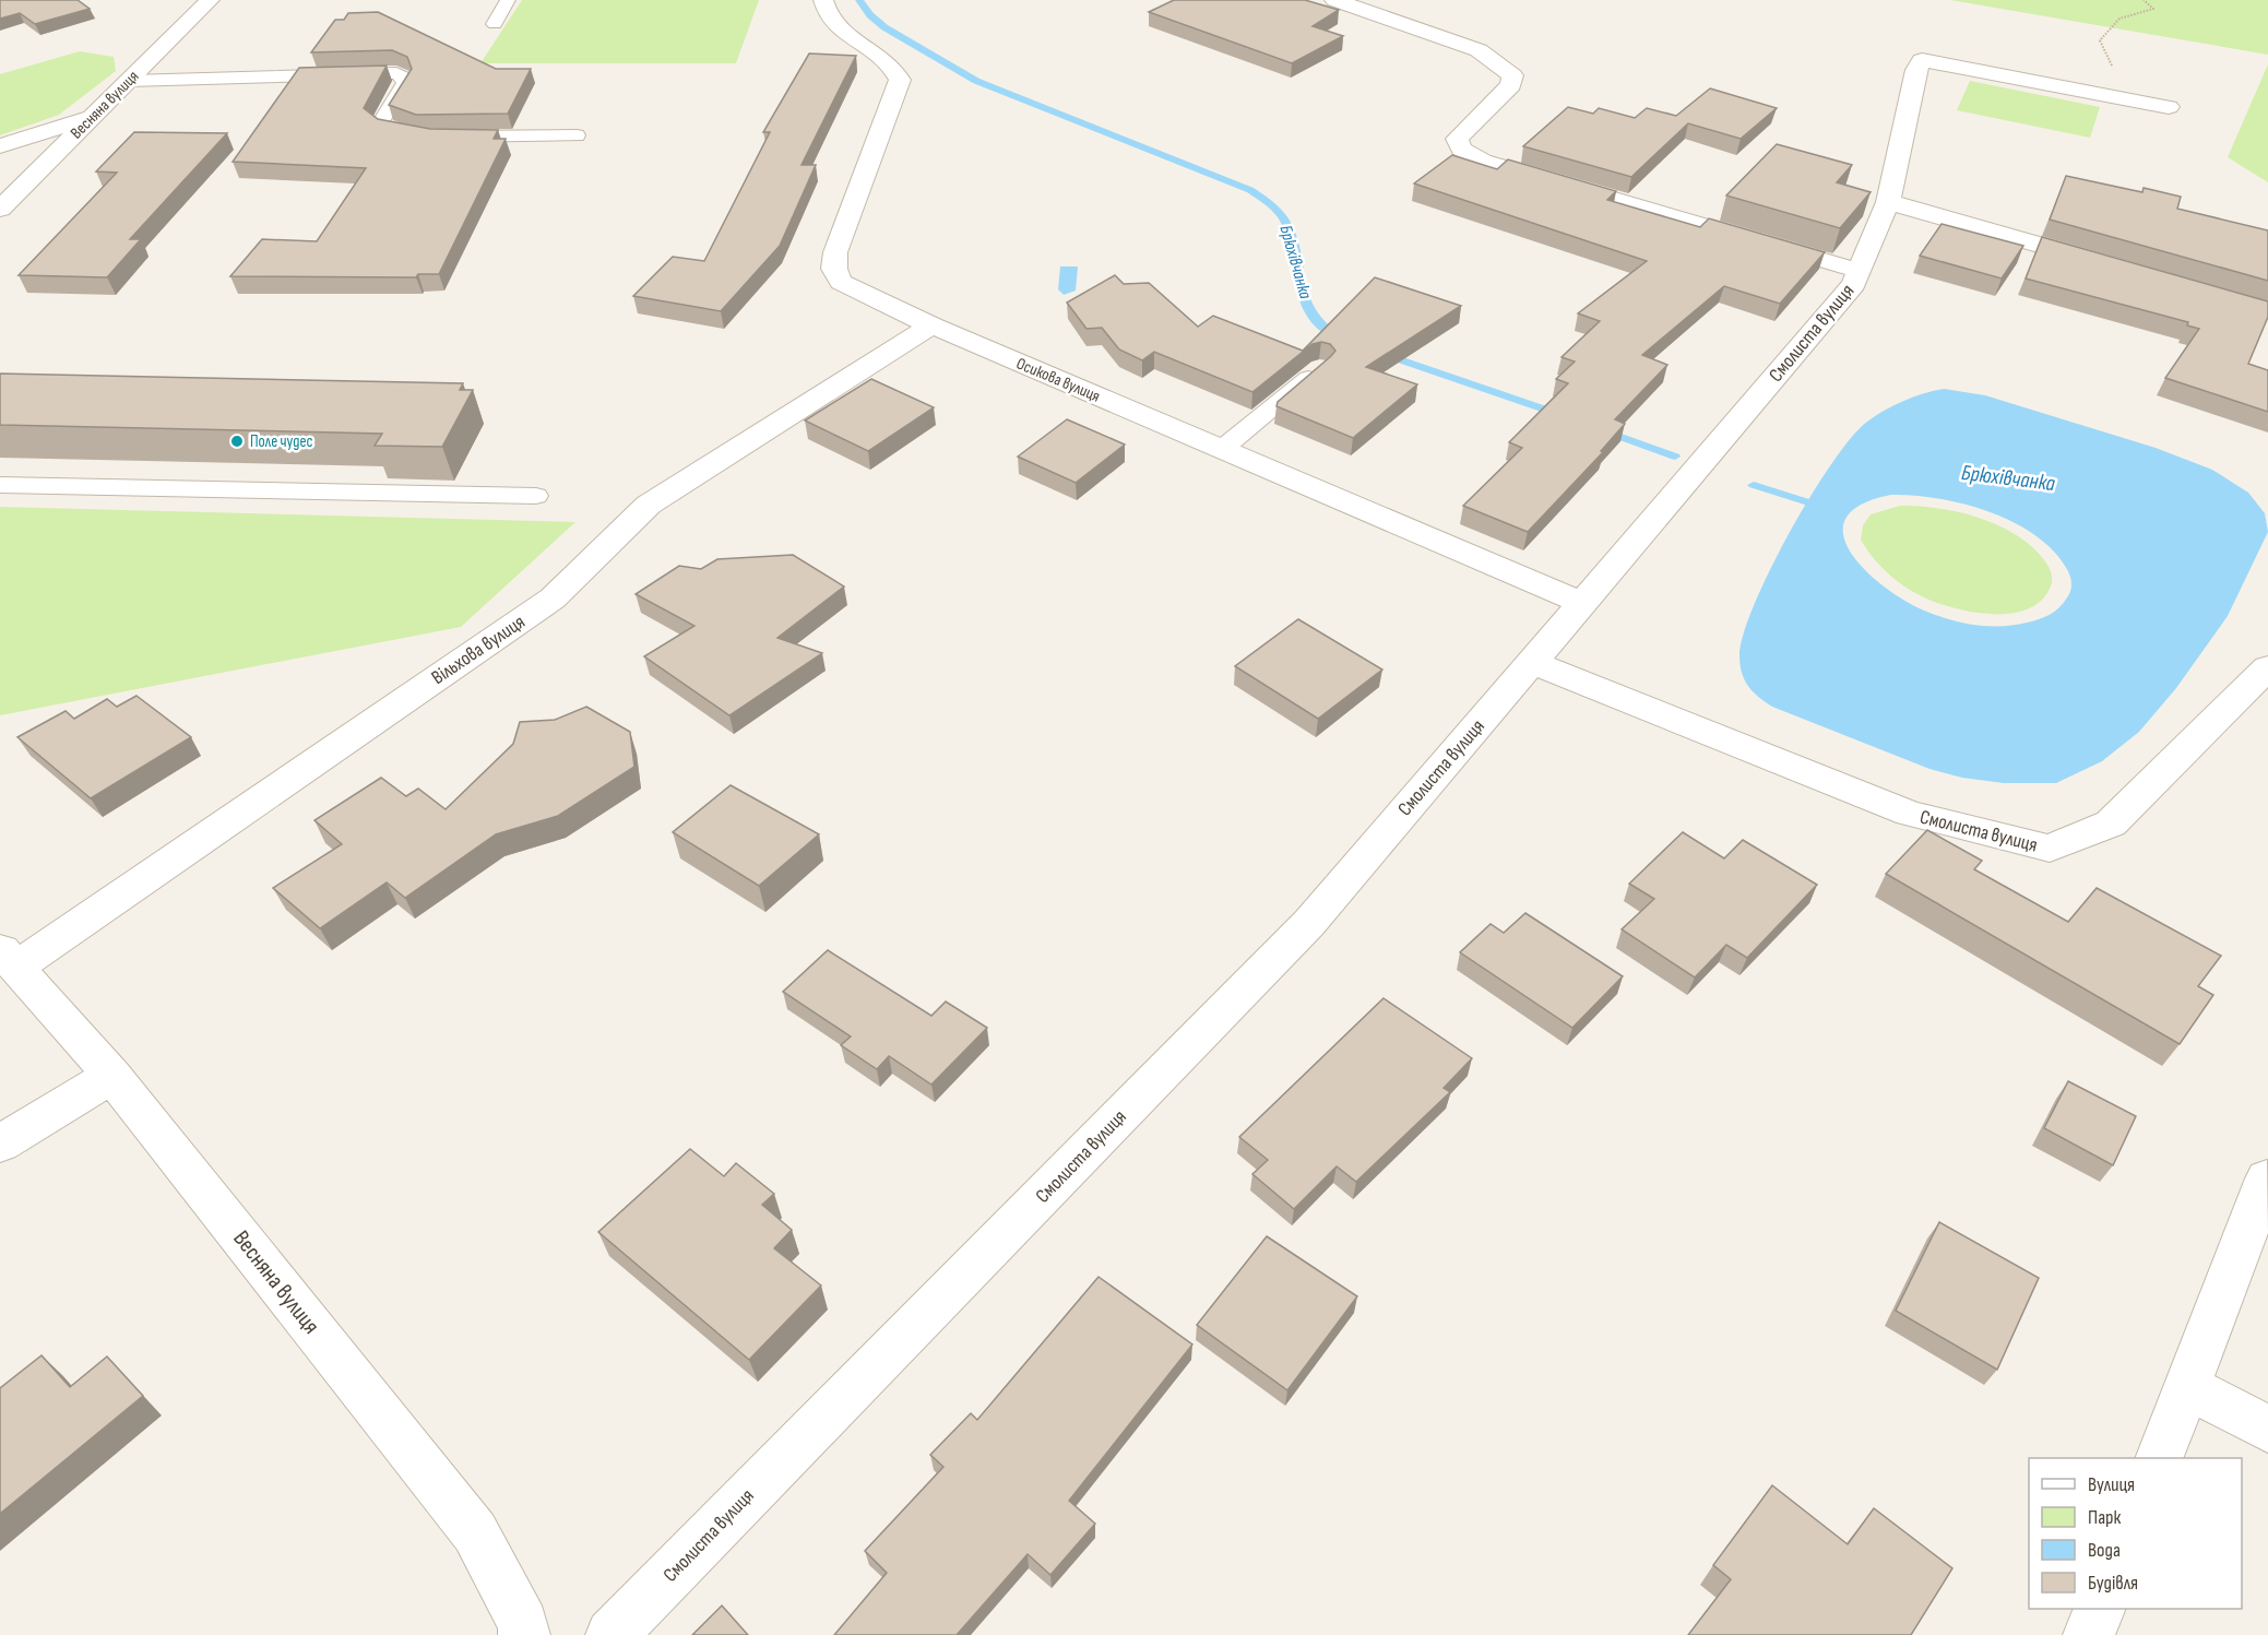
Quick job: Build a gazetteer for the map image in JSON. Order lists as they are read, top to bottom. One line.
{"streets":{"street":["Весняна вулиця","Смолиста вулиця","Осикова вулиця","Вільхова вулиця"]},"crossings":[["Весняна вулиця","Вільхова вулиця"],["Смолиста вулиця","Осикова вулиця"],["Осикова вулиця","Вільхова вулиця"]],"water":["Брюхівчанка"],"places":["Поле чудес"],"legend":["Вулиця","Парк","Вода","Будівля"]}
